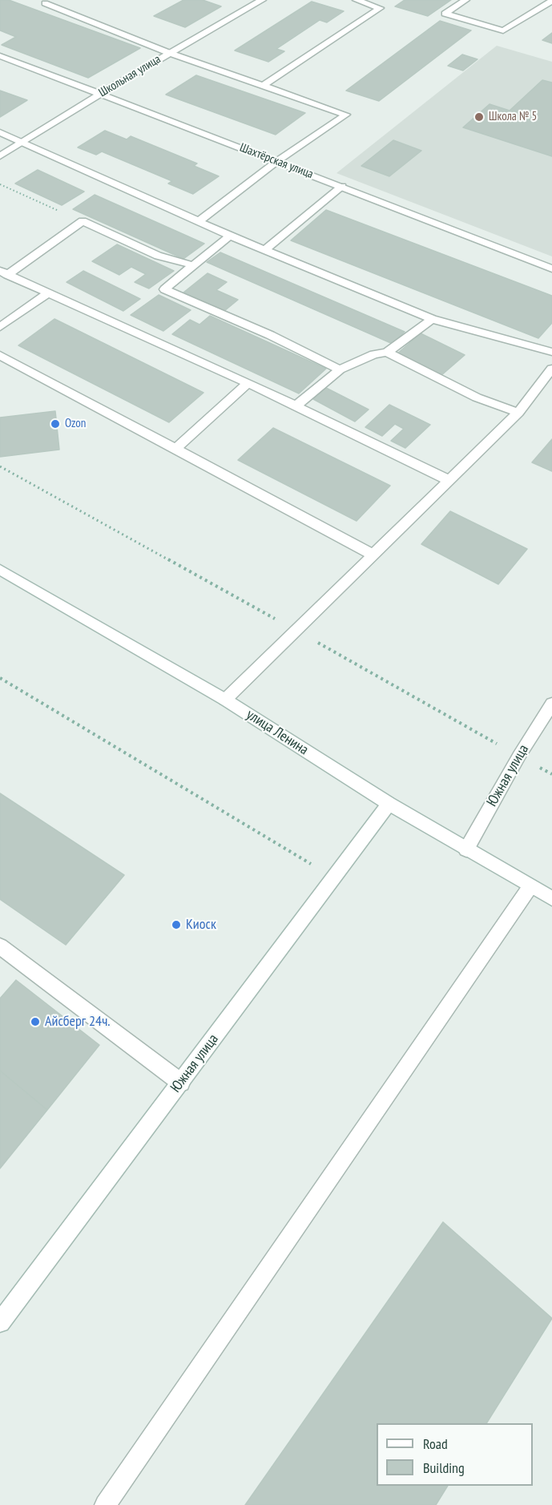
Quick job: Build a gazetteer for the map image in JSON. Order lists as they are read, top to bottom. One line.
{"streets":{"street":["Школьная улица","Шахтёрская улица","улица Ленина","Южная улица"]},"crossings":[["Школьная улица","Шахтёрская улица"],["улица Ленина","Южная улица"]],"places":["Школа № 5","Ozon","Киоск","Айсберг 24ч."],"legend":["Road","Building"]}
